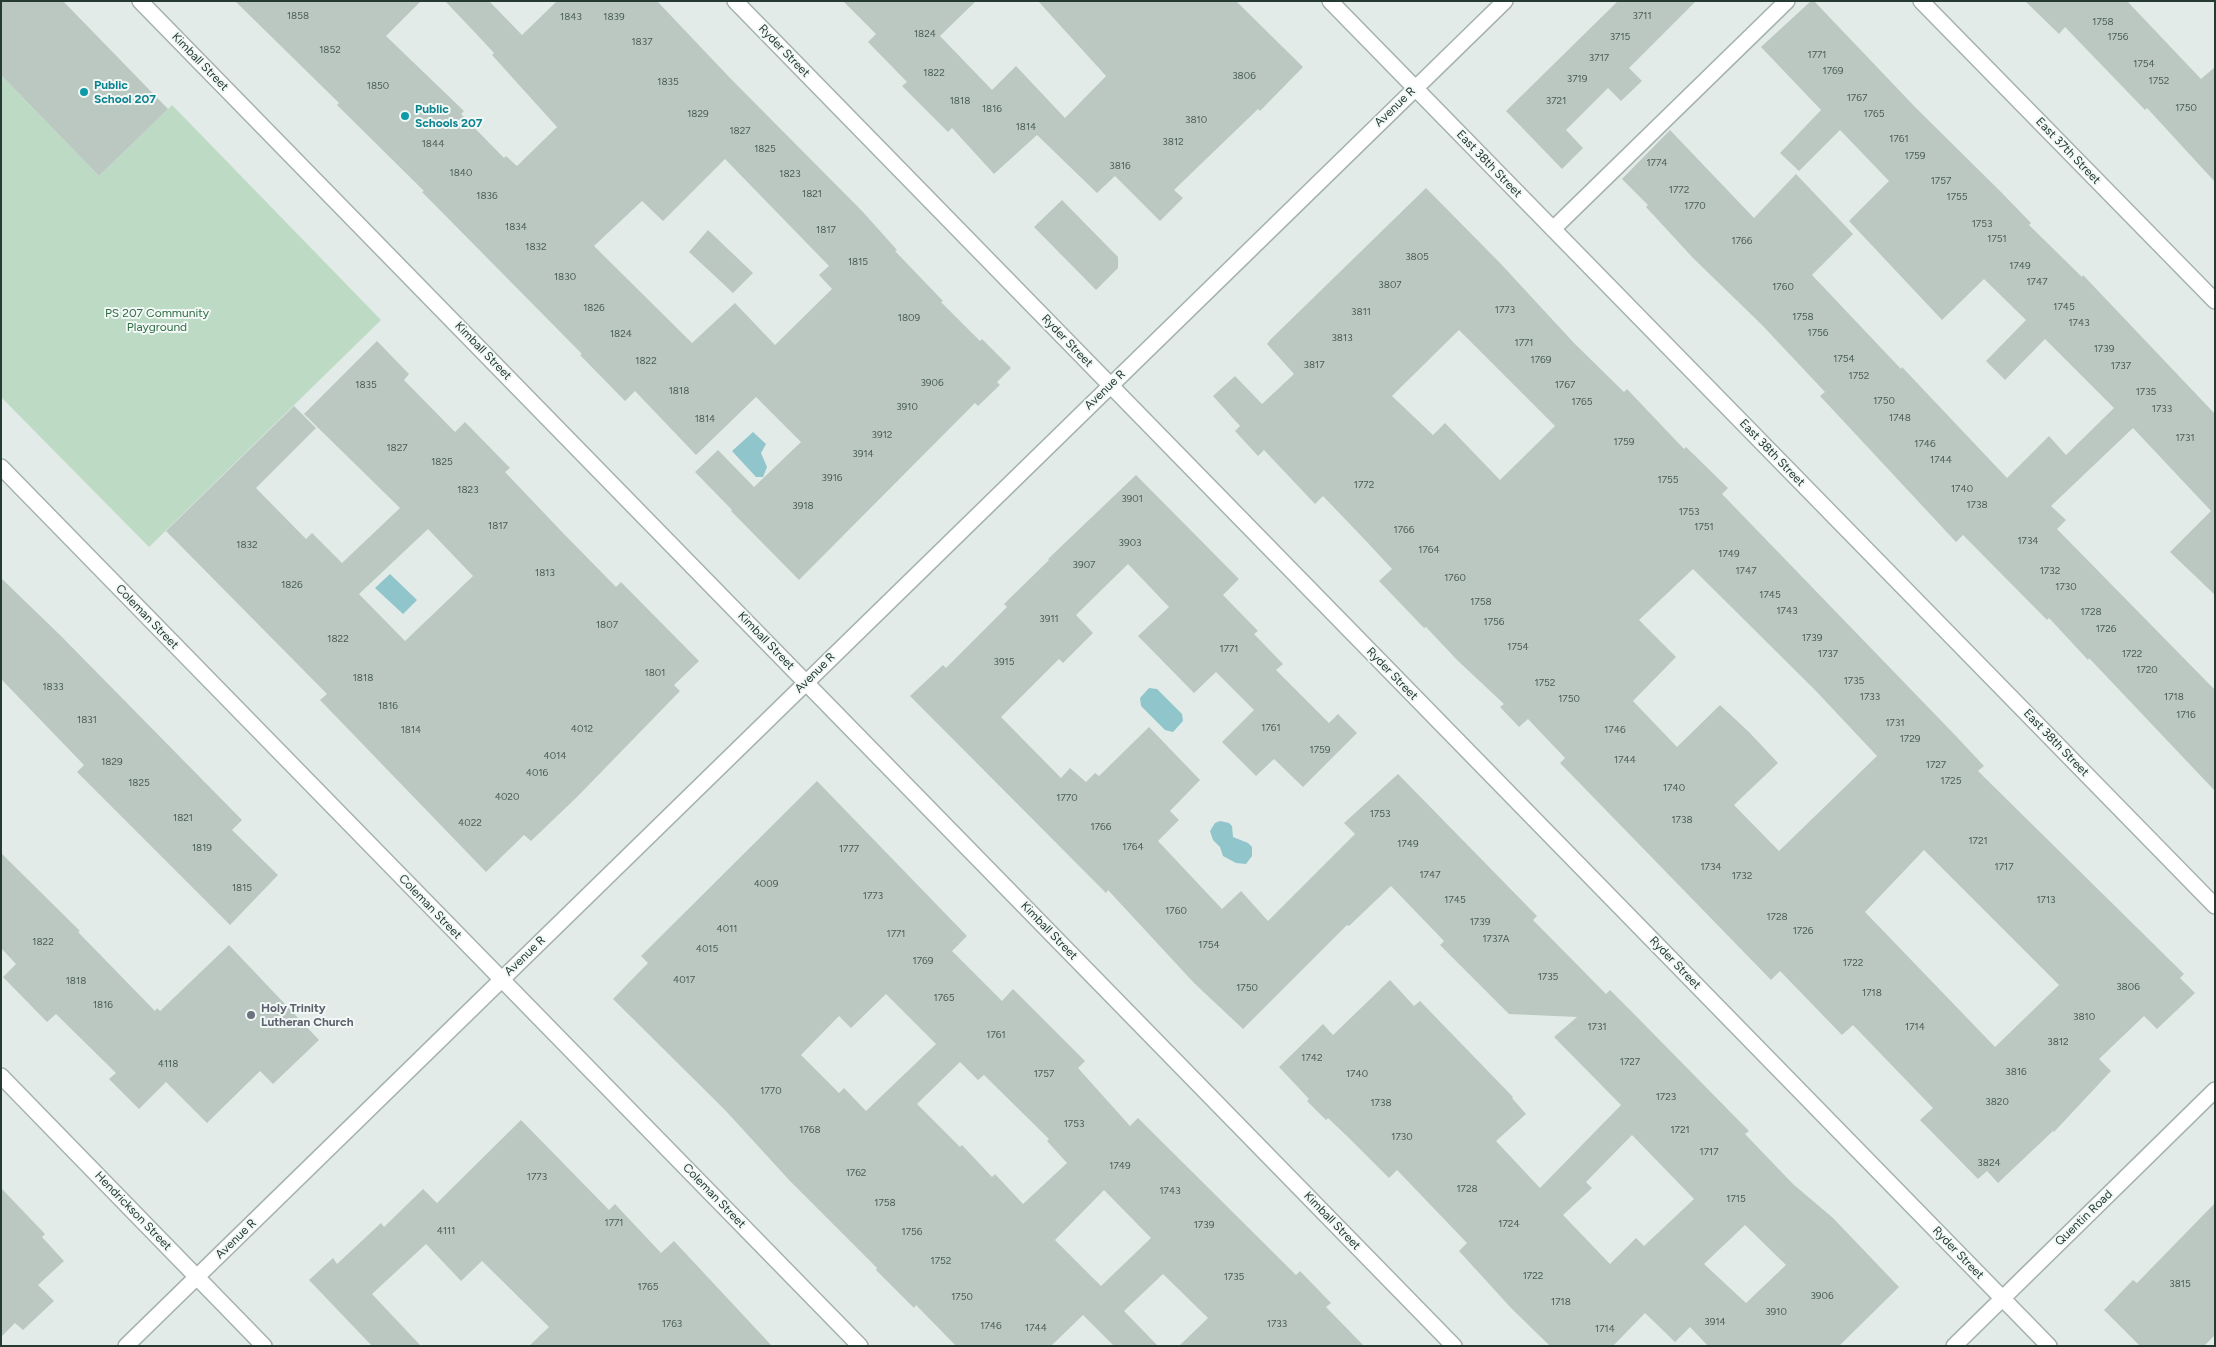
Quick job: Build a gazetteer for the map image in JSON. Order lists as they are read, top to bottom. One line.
{"streets":{"street":["Ryder Street","Kimball Street","Avenue R","East 37th Street","East 38th Street","Coleman Street","Hendrickson Street","Quentin Road"]},"crossings":[["Ryder Street","Avenue R"],["Ryder Street","Quentin Road"],["Kimball Street","Avenue R"],["Avenue R","East 38th Street"],["Avenue R","Coleman Street"],["Avenue R","Hendrickson Street"]],"parks":["PS 207 Community Playground"],"places":["Public School 207","Public Schools 207","Holy Trinity Lutheran Church"],"house_numbers":["1858","3711","1843","1839","1758","1824","3715","1756","1837","1852","1771","3717","1754","1769","1822","3806","3719","1752","1835","1850","1767","1818","3721","1750","1816","1829","1765","3810","1814","1827","1761","3812","1844","1825","1759","1774","3816","1840","1823","1757","1772","1821","1836","1755","1770","1753","1834","1817","1751","1766","1832","3805","1815","1749","1830","1747","3807","1760","1745","1826","1773","3811","1758","1809","1743","1756","1824","3813","1771","1739","1754","1769","1822","3817","1737","1752","3906","1835","1767","1818","1735","1750","1765","3910","1733","1748","1814","3912","1731","1759","1746","1827","3914","1744","1825","3916","1755","1772","1740","1823","3901","1738","3918","1753","1817","1751","1766","1734","3903","1832","1764","1749","3907","1747","1732","1813","1760","1826","1730","1745","1758","1743","1728","3911","1756","1807","1726","1739","1822","1754","1771","1737","1722","3915","1720","1801","1818","1735","1752","1833","1733","1718","1750","1816","1716","1831","1731","1761","4012","1814","1746","1729","1759","4014","1744","1829","1727","4016","1725","1825","1740","4020","1770","1753","1821","1738","4022","1766","1721","1749","1764","1819","1777","1734","1717","1747","1732","4009","1815","1773","1745","1713","1760","1728","1739","4011","1726","1771","1737A","1822","1754","4015","1769","1722","1735","4017","1818","3806","1750","1718","1765","1816","3810","1731","1714","1761","3812","1742","1727","4118","3816","1757","1740","1770","1723","3820","1738","1753","1768","1721","1730","1717","3824","1749","1762","1773","1728","1743","1715","1758","1771","1724","1739","4111","1756","1752","1722","1735","3815","1765","3906","1750","1718","3910","3914","1763","1733","1746","1744","1714"]}
